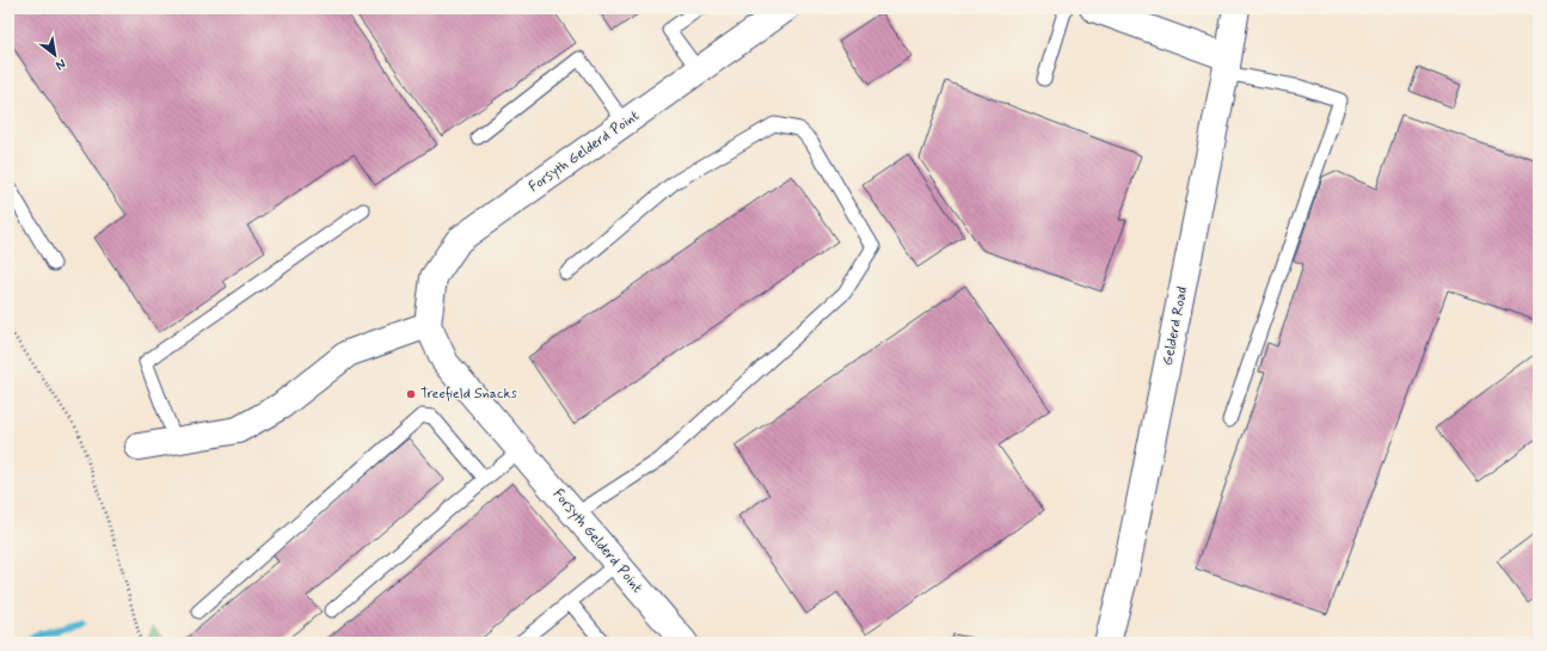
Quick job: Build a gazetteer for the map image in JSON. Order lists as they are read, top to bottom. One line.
{"streets":{"street":["Forsyth Gelderd Point","Gelderd Road"]},"places":["Treefield Snacks"],"north":"bottom right"}
